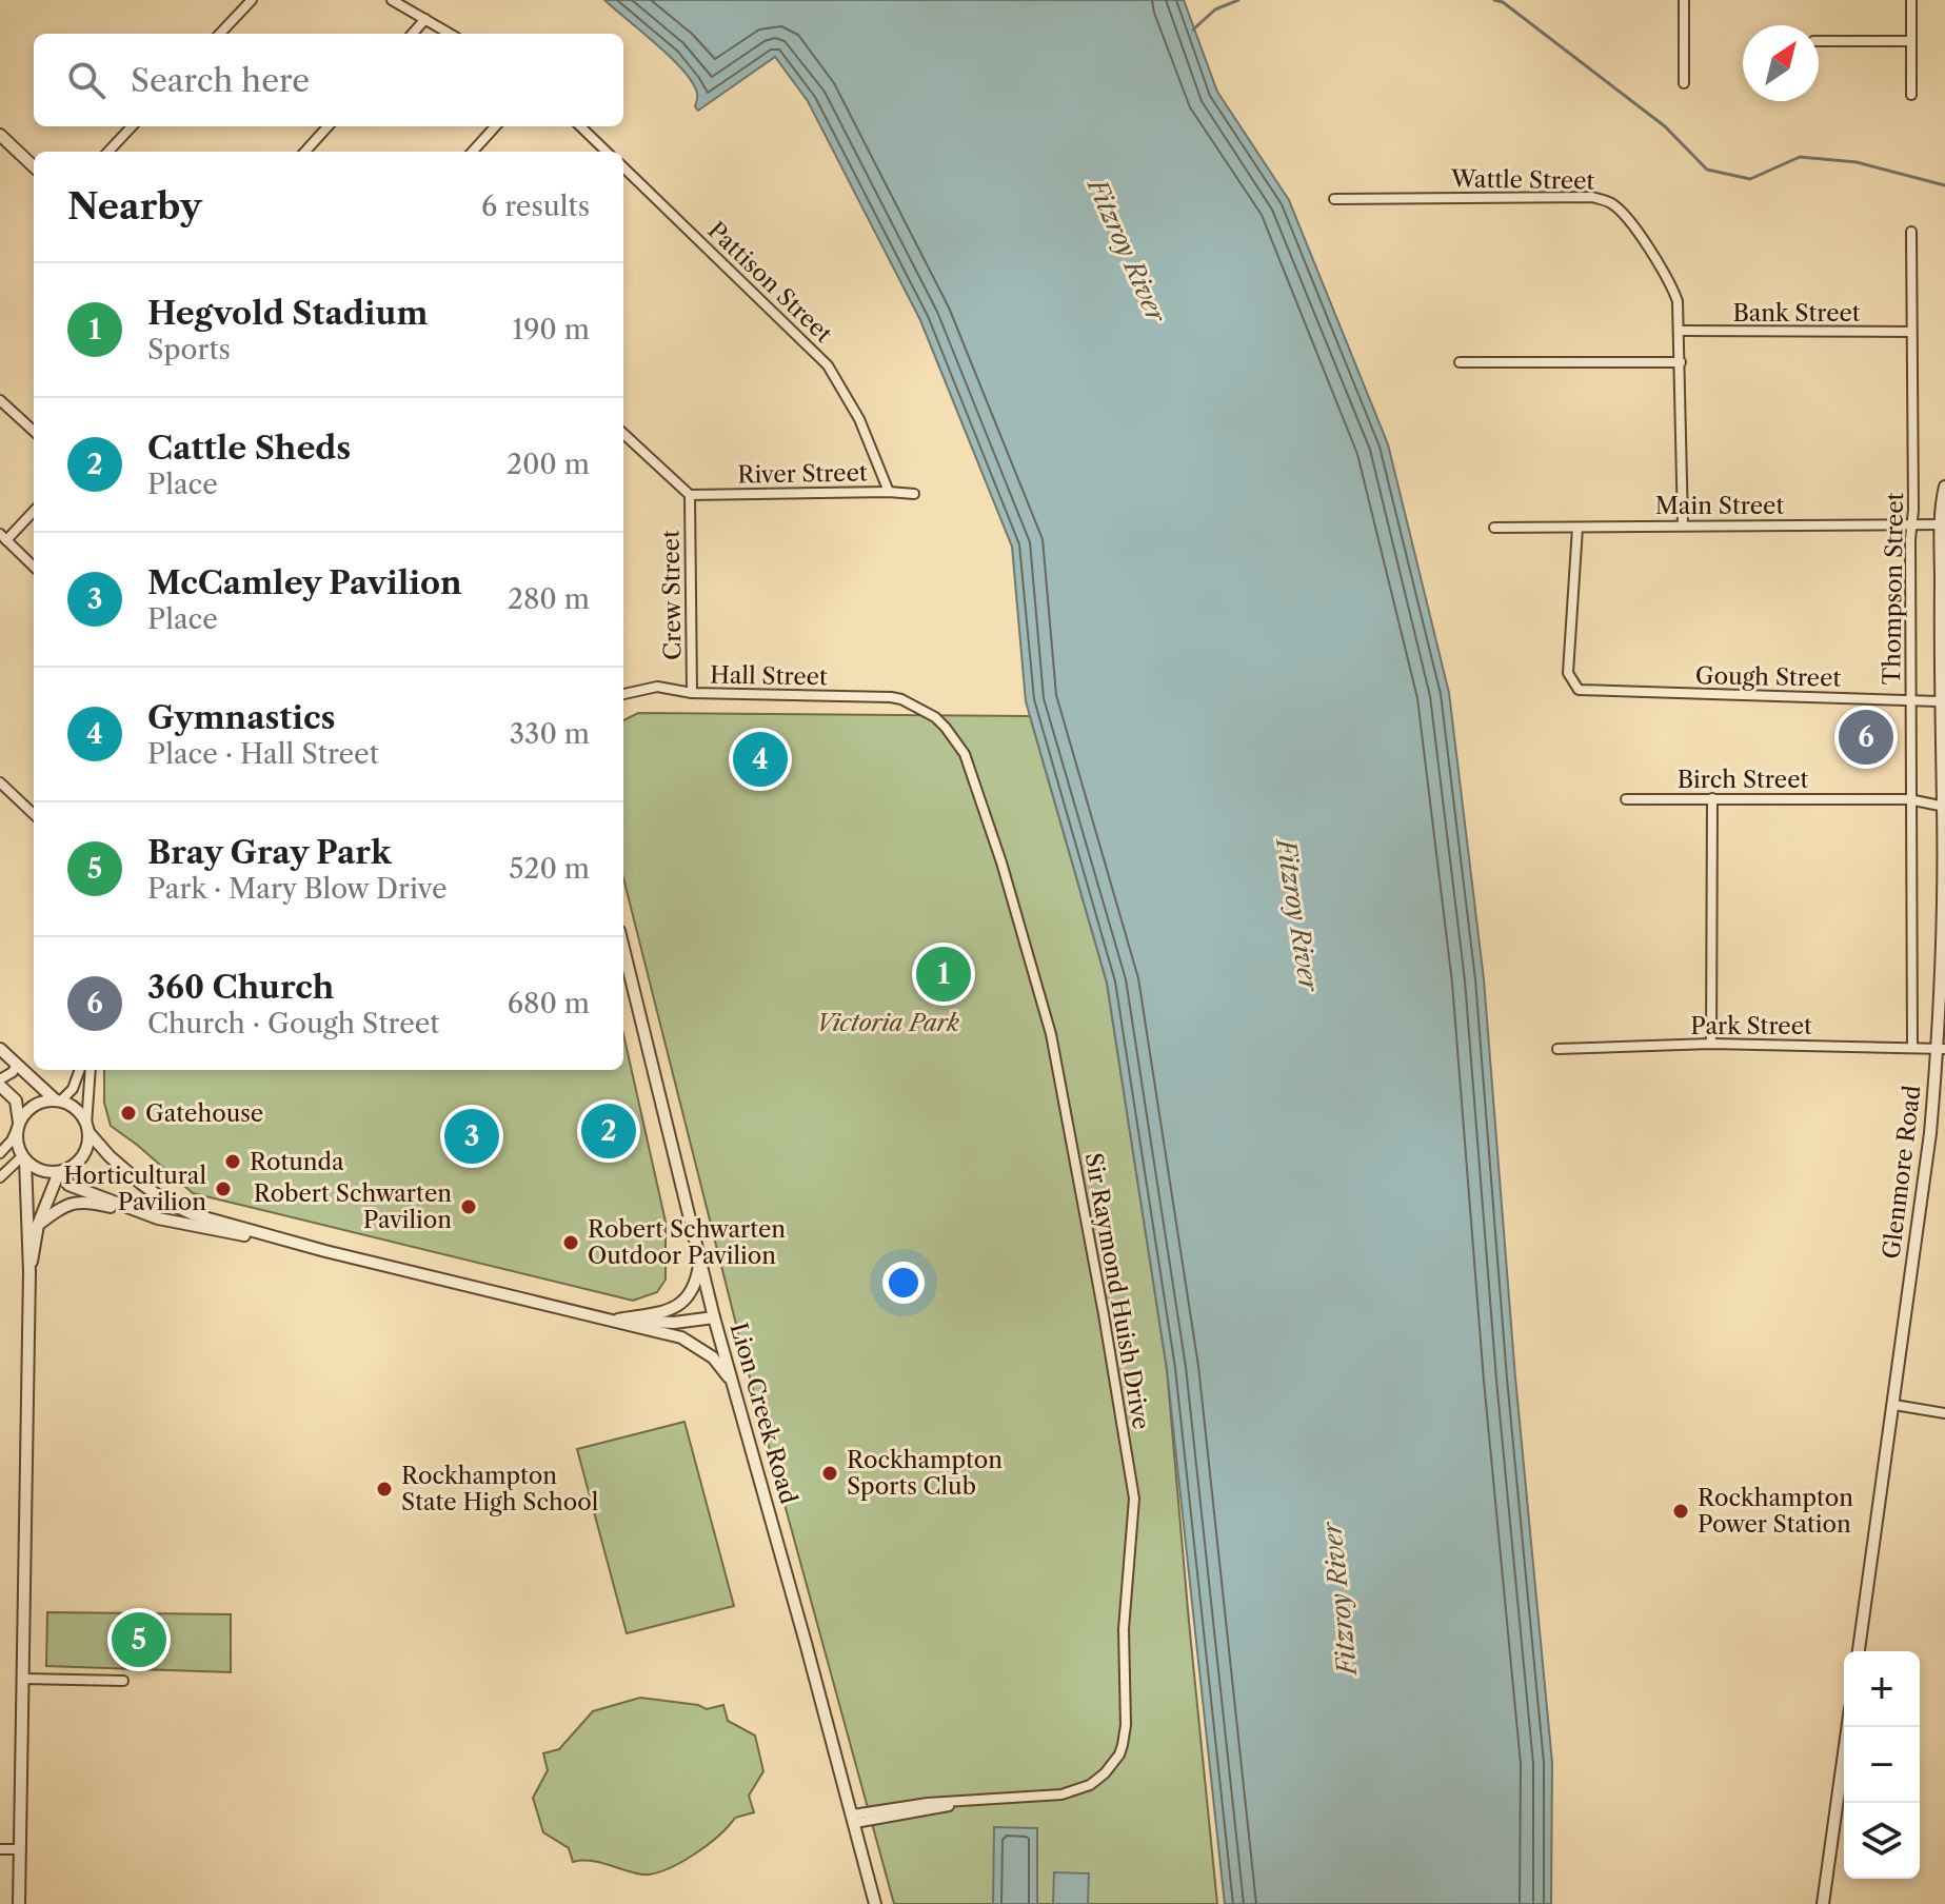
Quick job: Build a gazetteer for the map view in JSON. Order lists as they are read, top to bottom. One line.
{"streets":{"street":["Wattle Street","Pattison Street","Bank Street","River Street","Main Street","Thompson Street","Crew Street","Hall Street","Gough Street","Birch Street","Park Street","Glenmore Road","Sir Raymond Huish Drive","Lion Creek Road"]},"crossings":[["Wattle Street","Bank Street"],["Pattison Street","River Street"],["Bank Street","Thompson Street"],["River Street","Crew Street"],["Main Street","Thompson Street"],["Main Street","Gough Street"],["Main Street","Glenmore Road"],["Thompson Street","Gough Street"],["Thompson Street","Birch Street"],["Thompson Street","Park Street"],["Crew Street","Hall Street"],["Hall Street","Sir Raymond Huish Drive"],["Gough Street","Glenmore Road"],["Birch Street","Glenmore Road"],["Park Street","Glenmore Road"],["Sir Raymond Huish Drive","Lion Creek Road"]],"water":["Fitzroy River"],"parks":["Victoria Park"],"places":["Gatehouse","Rotunda","Horticultural Pavilion","Robert Schwarten Pavilion","Robert Schwarten Outdoor Pavilion","Rockhampton Sports Club","Rockhampton State High School","Rockhampton Power Station"],"north":"top right","page":{"search":"Search here","heading":["Nearby","6 results"],"list":[{"mark":"1","name":"Hegvold Stadium","note":"Sports","value":"190 m"},{"mark":"2","name":"Cattle Sheds","note":"Place","value":"200 m"},{"mark":"3","name":"McCamley Pavilion","note":"Place","value":"280 m"},{"mark":"4","name":"Gymnastics","note":"Place · Hall Street","value":"330 m"},{"mark":"5","name":"Bray Gray Park","note":"Park · Mary Blow Drive","value":"520 m"},{"mark":"6","name":"360 Church","note":"Church · Gough Street","value":"680 m"}],"pins":["6","4","1","2","3","5"],"map_buttons":["+","−"]}}
